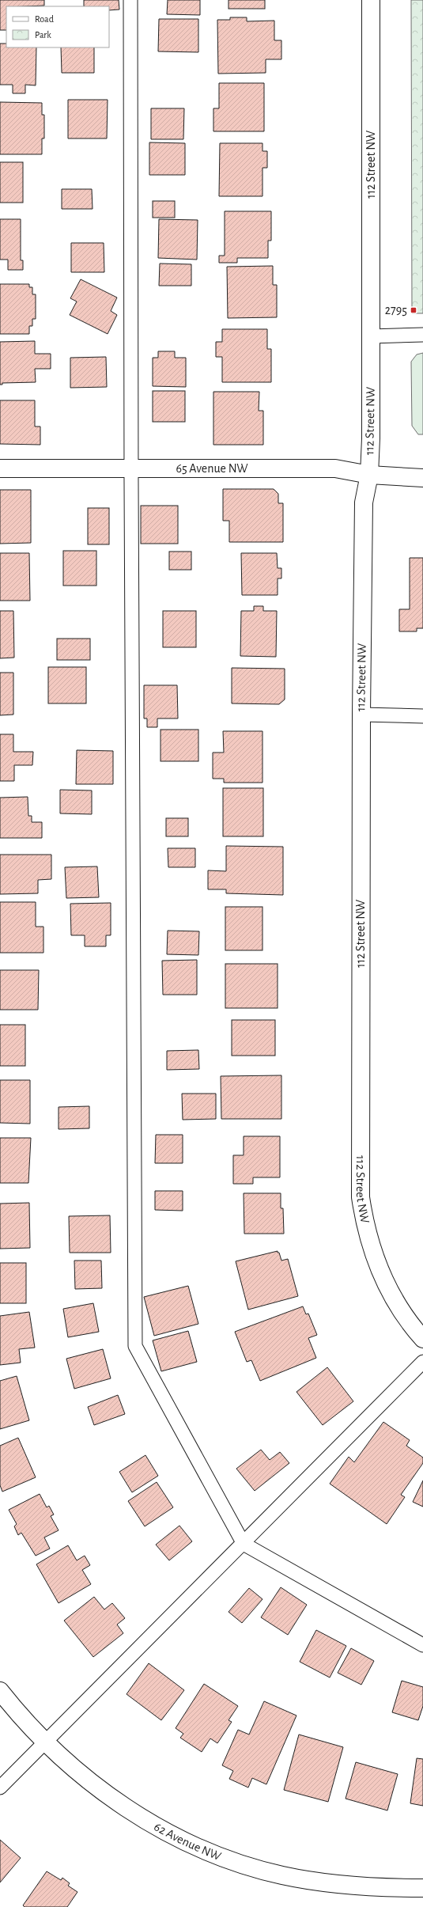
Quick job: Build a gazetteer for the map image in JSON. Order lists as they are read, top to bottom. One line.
{"streets":{"street":["112 Street NW","65 Avenue NW","62 Avenue NW"]},"crossings":[["112 Street NW","65 Avenue NW"]],"places":{"transit":["2795"]},"legend":["Road","Park"]}
